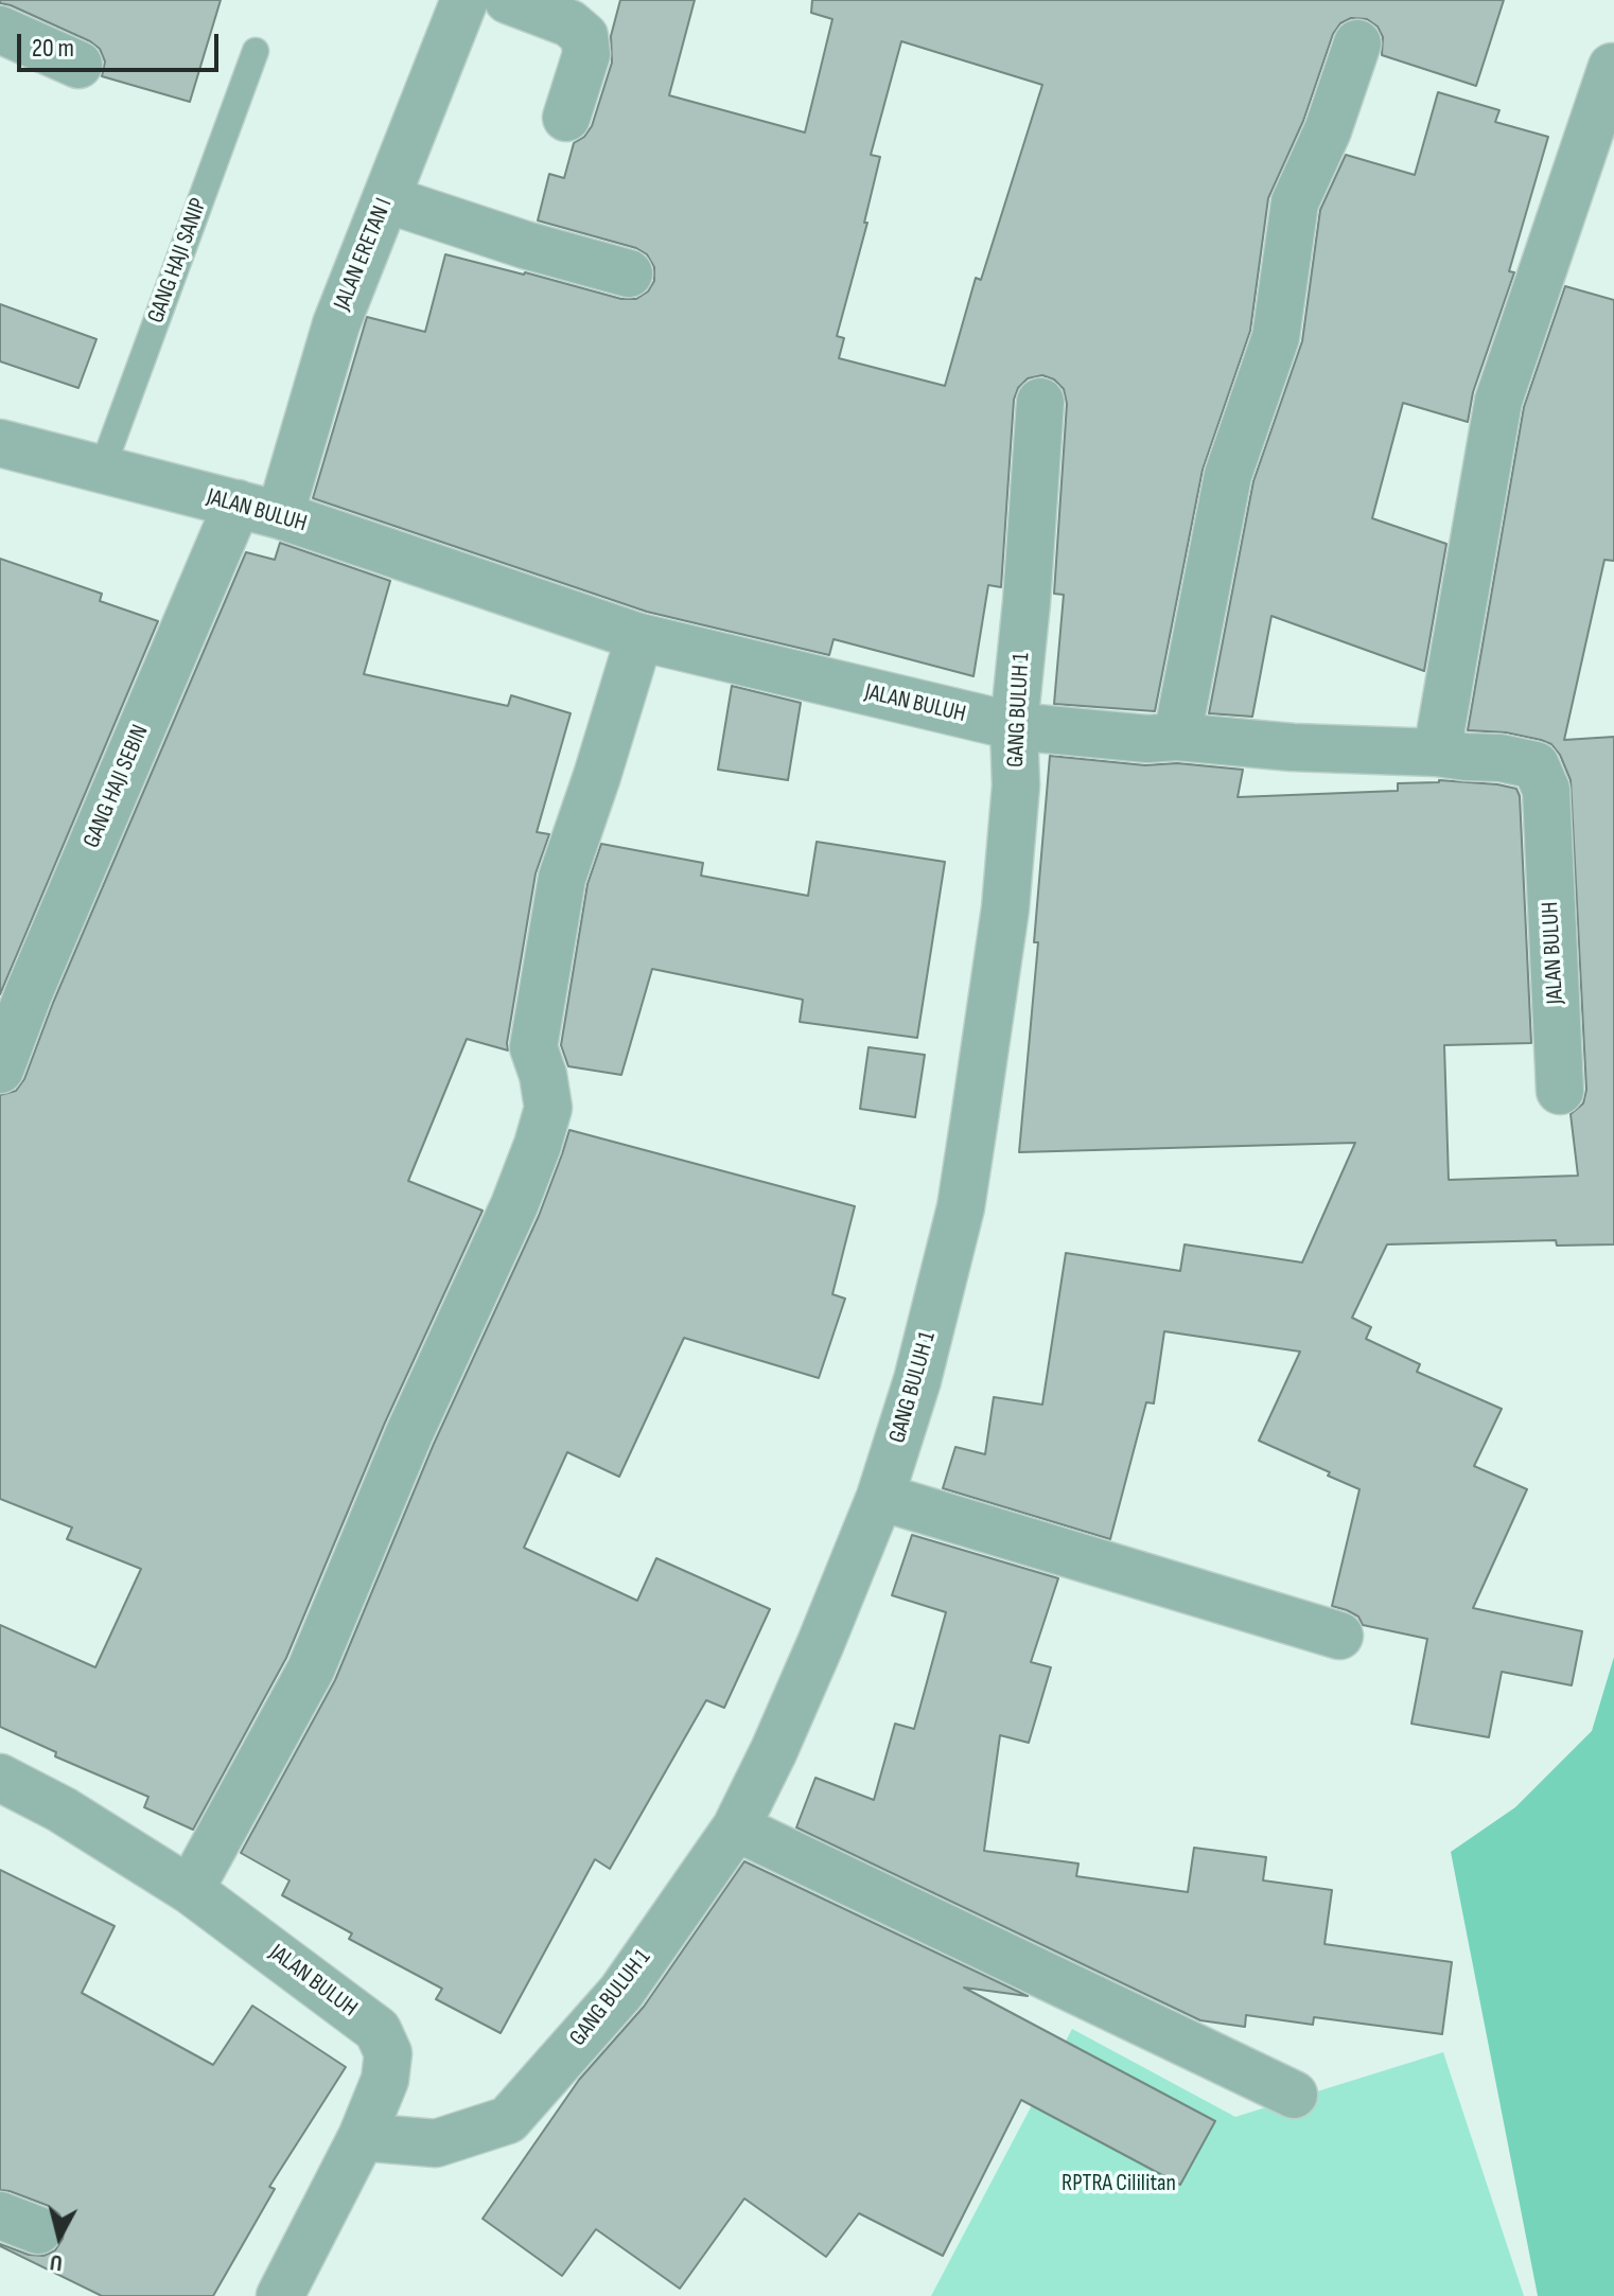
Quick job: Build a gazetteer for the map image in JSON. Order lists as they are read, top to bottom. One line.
{"streets":{"street":["JALAN ERETAN I","JALAN BULUH","GANG BULUH 1","GANG HAJI SEBIN"],"lane":["GANG HAJI SANIP"]},"crossings":[["JALAN ERETAN I","JALAN BULUH"],["JALAN ERETAN I","GANG HAJI SEBIN"],["GANG HAJI SANIP","JALAN BULUH"],["JALAN BULUH","GANG BULUH 1"],["JALAN BULUH","GANG HAJI SEBIN"]],"parks":["RPTRA Cililitan"],"scale_bar":"20 m","north":"bottom"}
